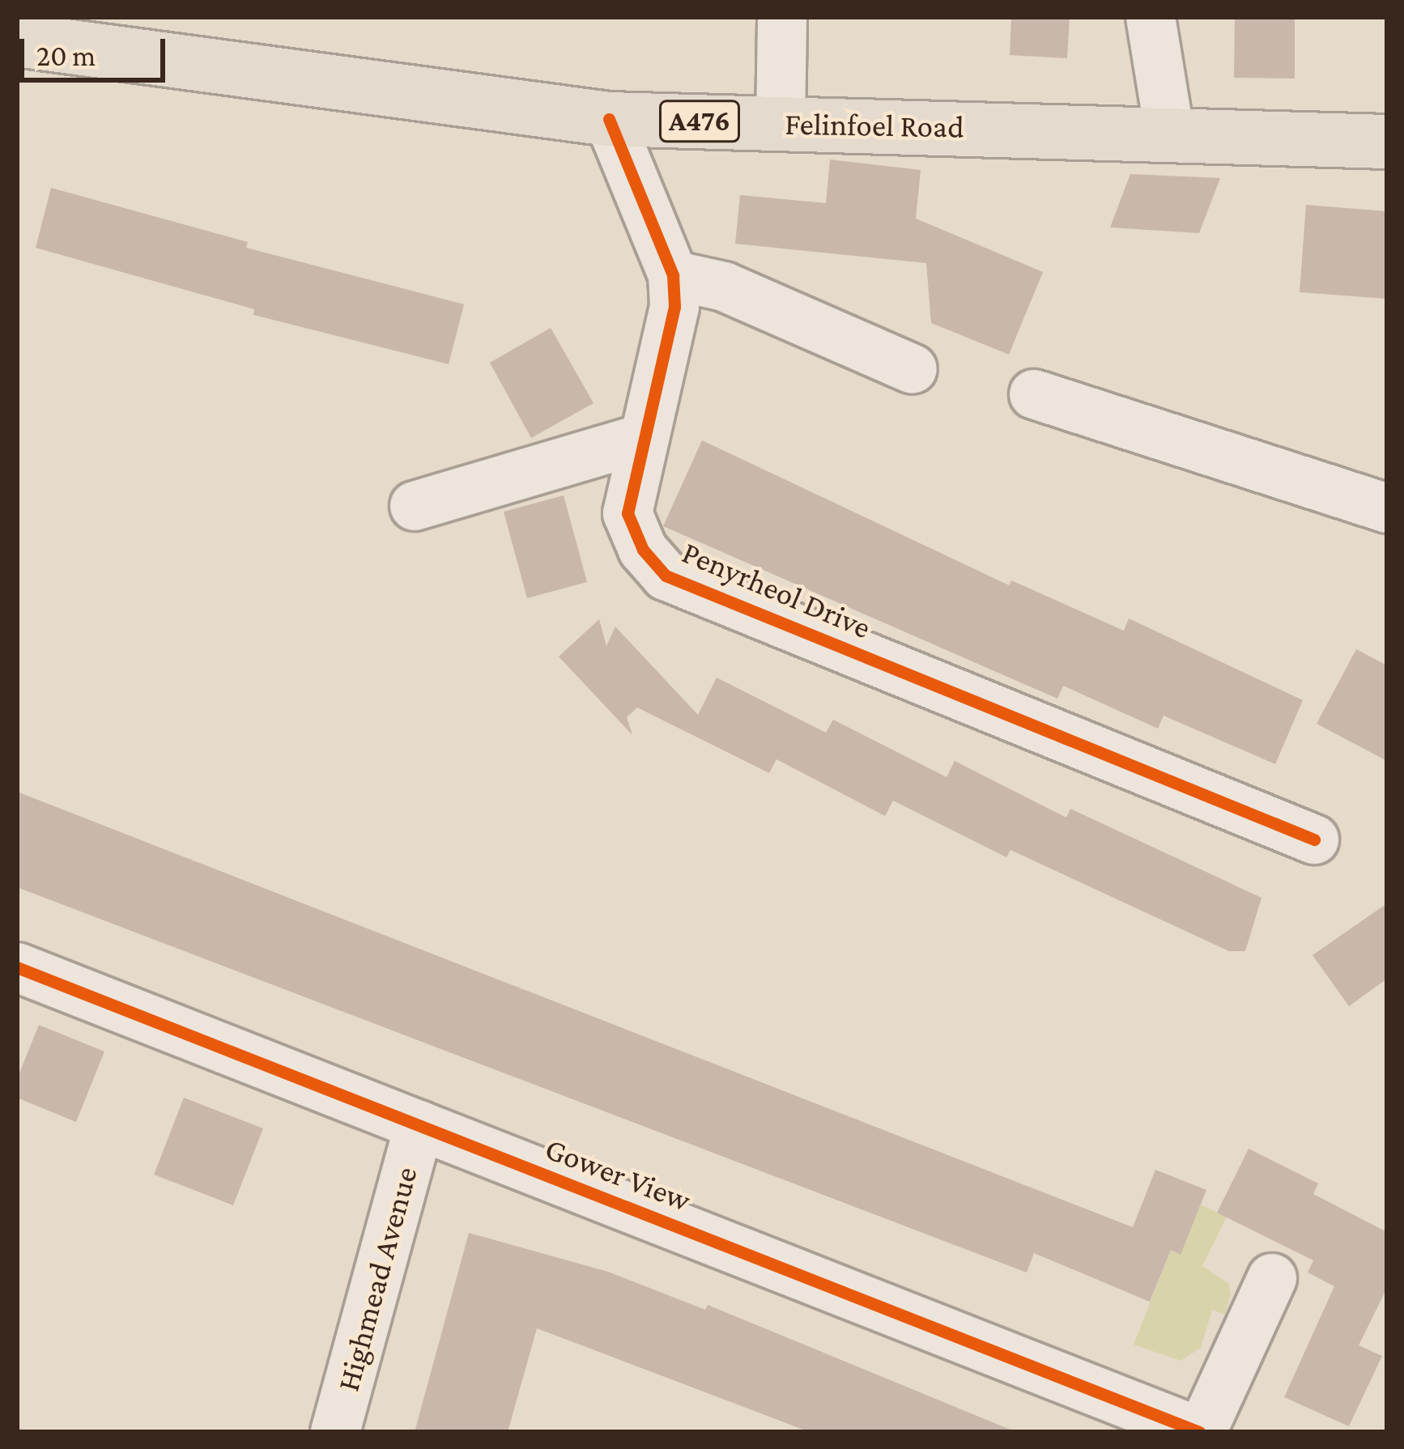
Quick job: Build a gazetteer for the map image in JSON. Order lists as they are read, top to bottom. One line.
{"streets":{"main road":["A476","Felinfoel Road"],"street":["Penyrheol Drive","Gower View","Highmead Avenue"]},"crossings":[["Felinfoel Road","Penyrheol Drive"],["Gower View","Highmead Avenue"]],"scale_bar":"20 m"}
